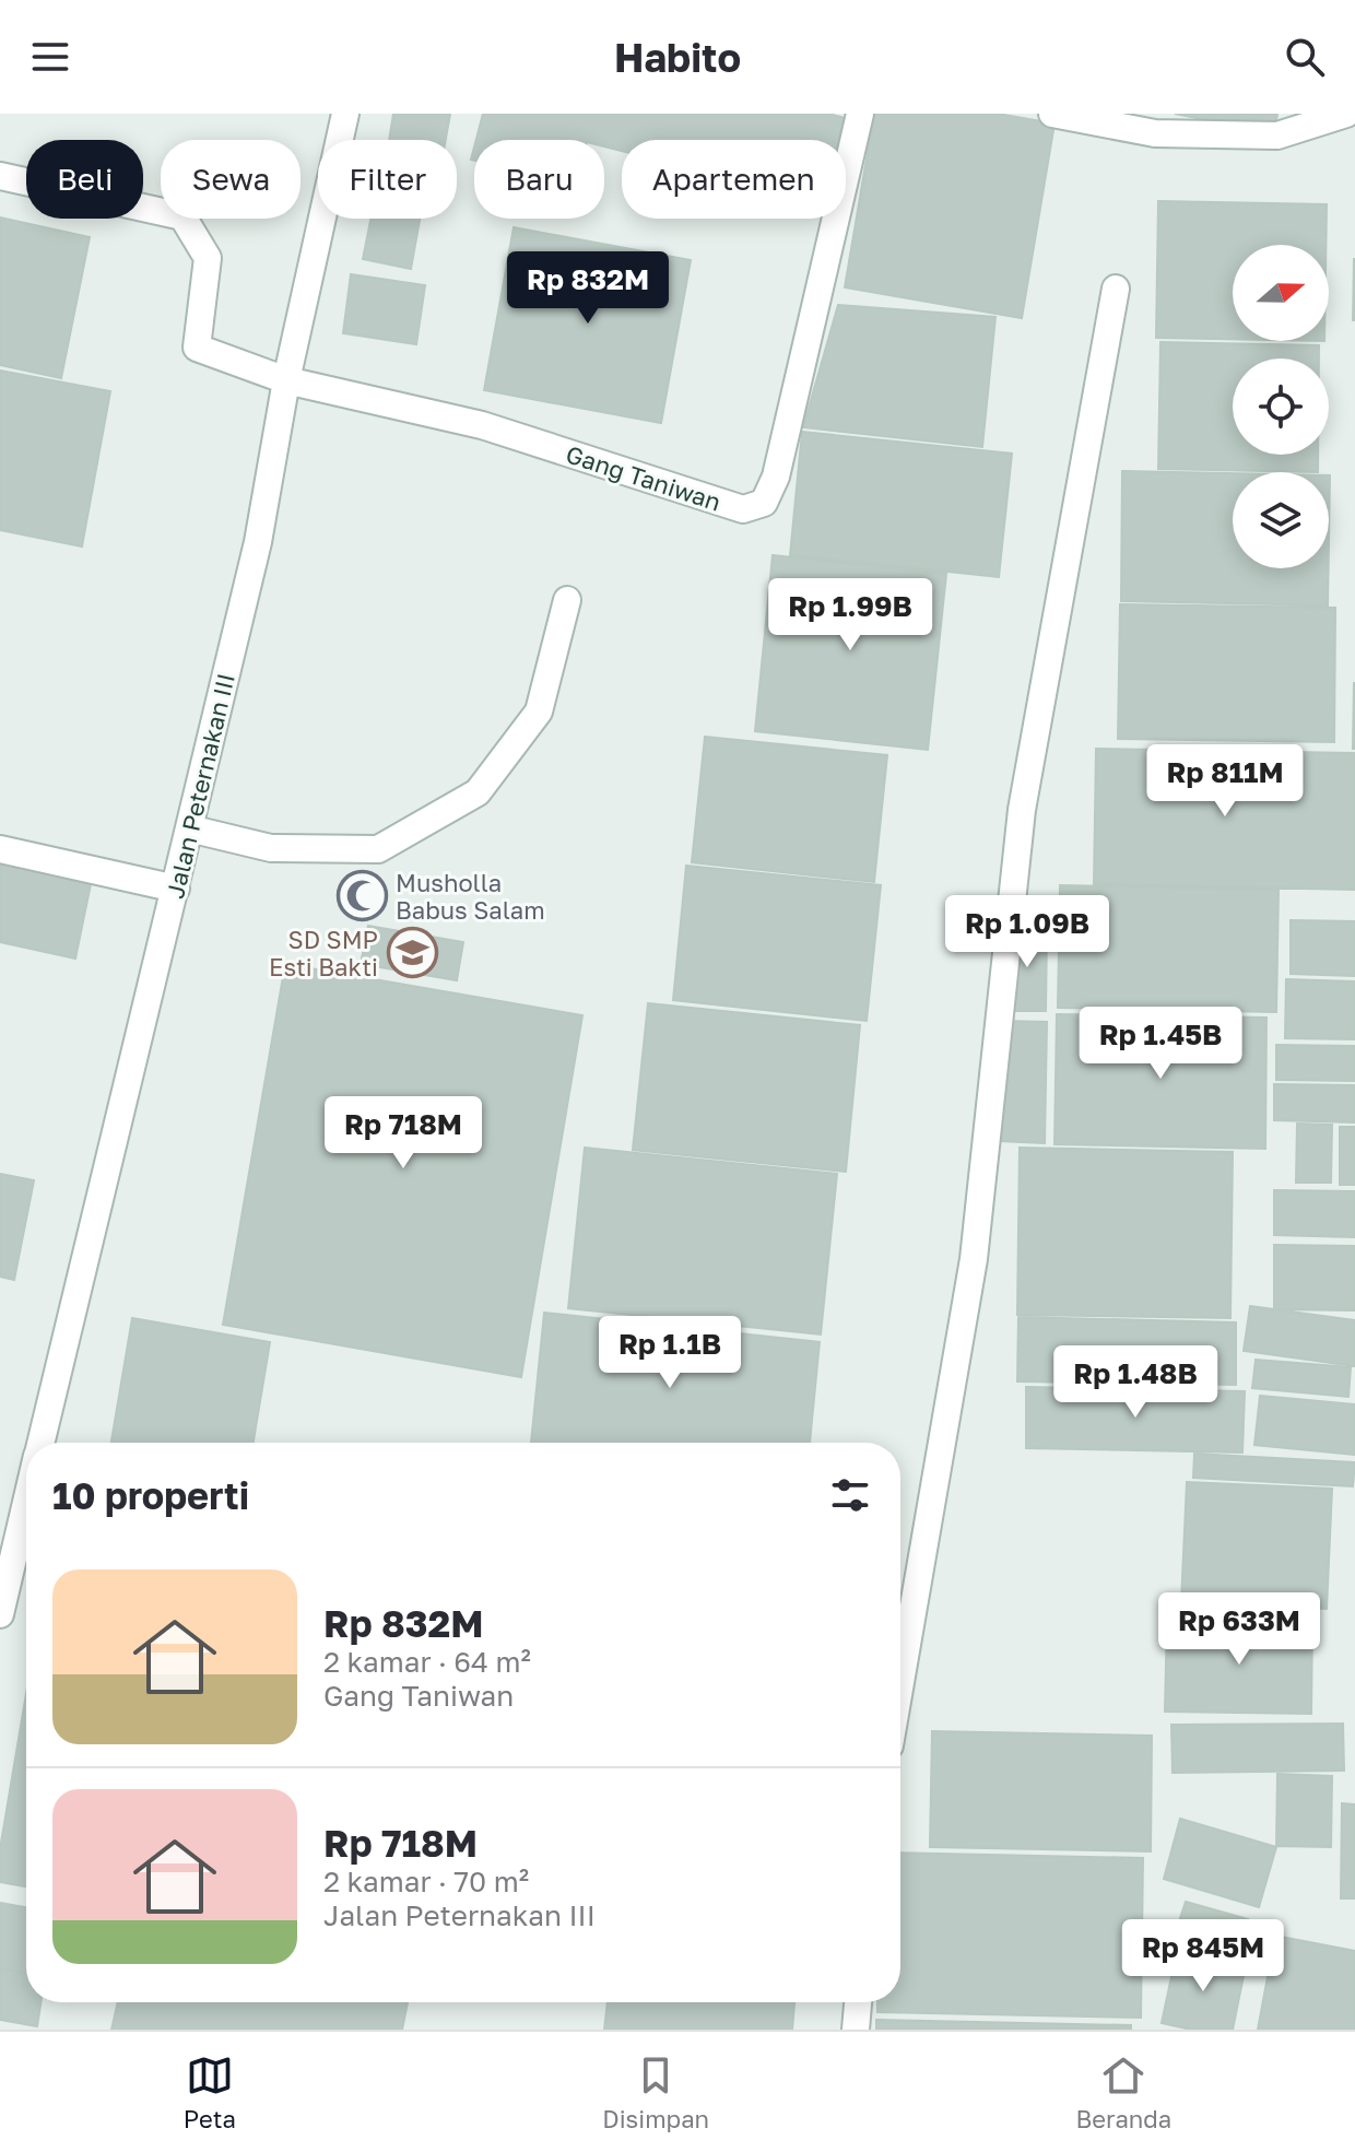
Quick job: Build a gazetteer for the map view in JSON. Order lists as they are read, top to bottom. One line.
{"streets":{"street":["Gang Taniwan","Jalan Peternakan III"]},"crossings":[["Gang Taniwan","Jalan Peternakan III"]],"places":{"mosque":["Musholla Babus Salam"],"school or university":["SD SMP Esti Bakti"]},"north":"right","page":{"header":"Habito","chip":["Beli","Sewa","Filter","Baru","Apartemen"],"price":["Rp 832M","Rp 1.99B","Rp 811M","Rp 1.09B","Rp 1.45B","Rp 718M","Rp 1.1B","Rp 1.48B","Rp 633M","Rp 845M"],"heading":"10 properti","list":[{"name":"Rp 832M","note":"2 kamar · 64 m² · Gang Taniwan"},{"name":"Rp 718M","note":"2 kamar · 70 m² · Jalan Peternakan III"}],"tabs":["Peta","Disimpan","Beranda"]}}
